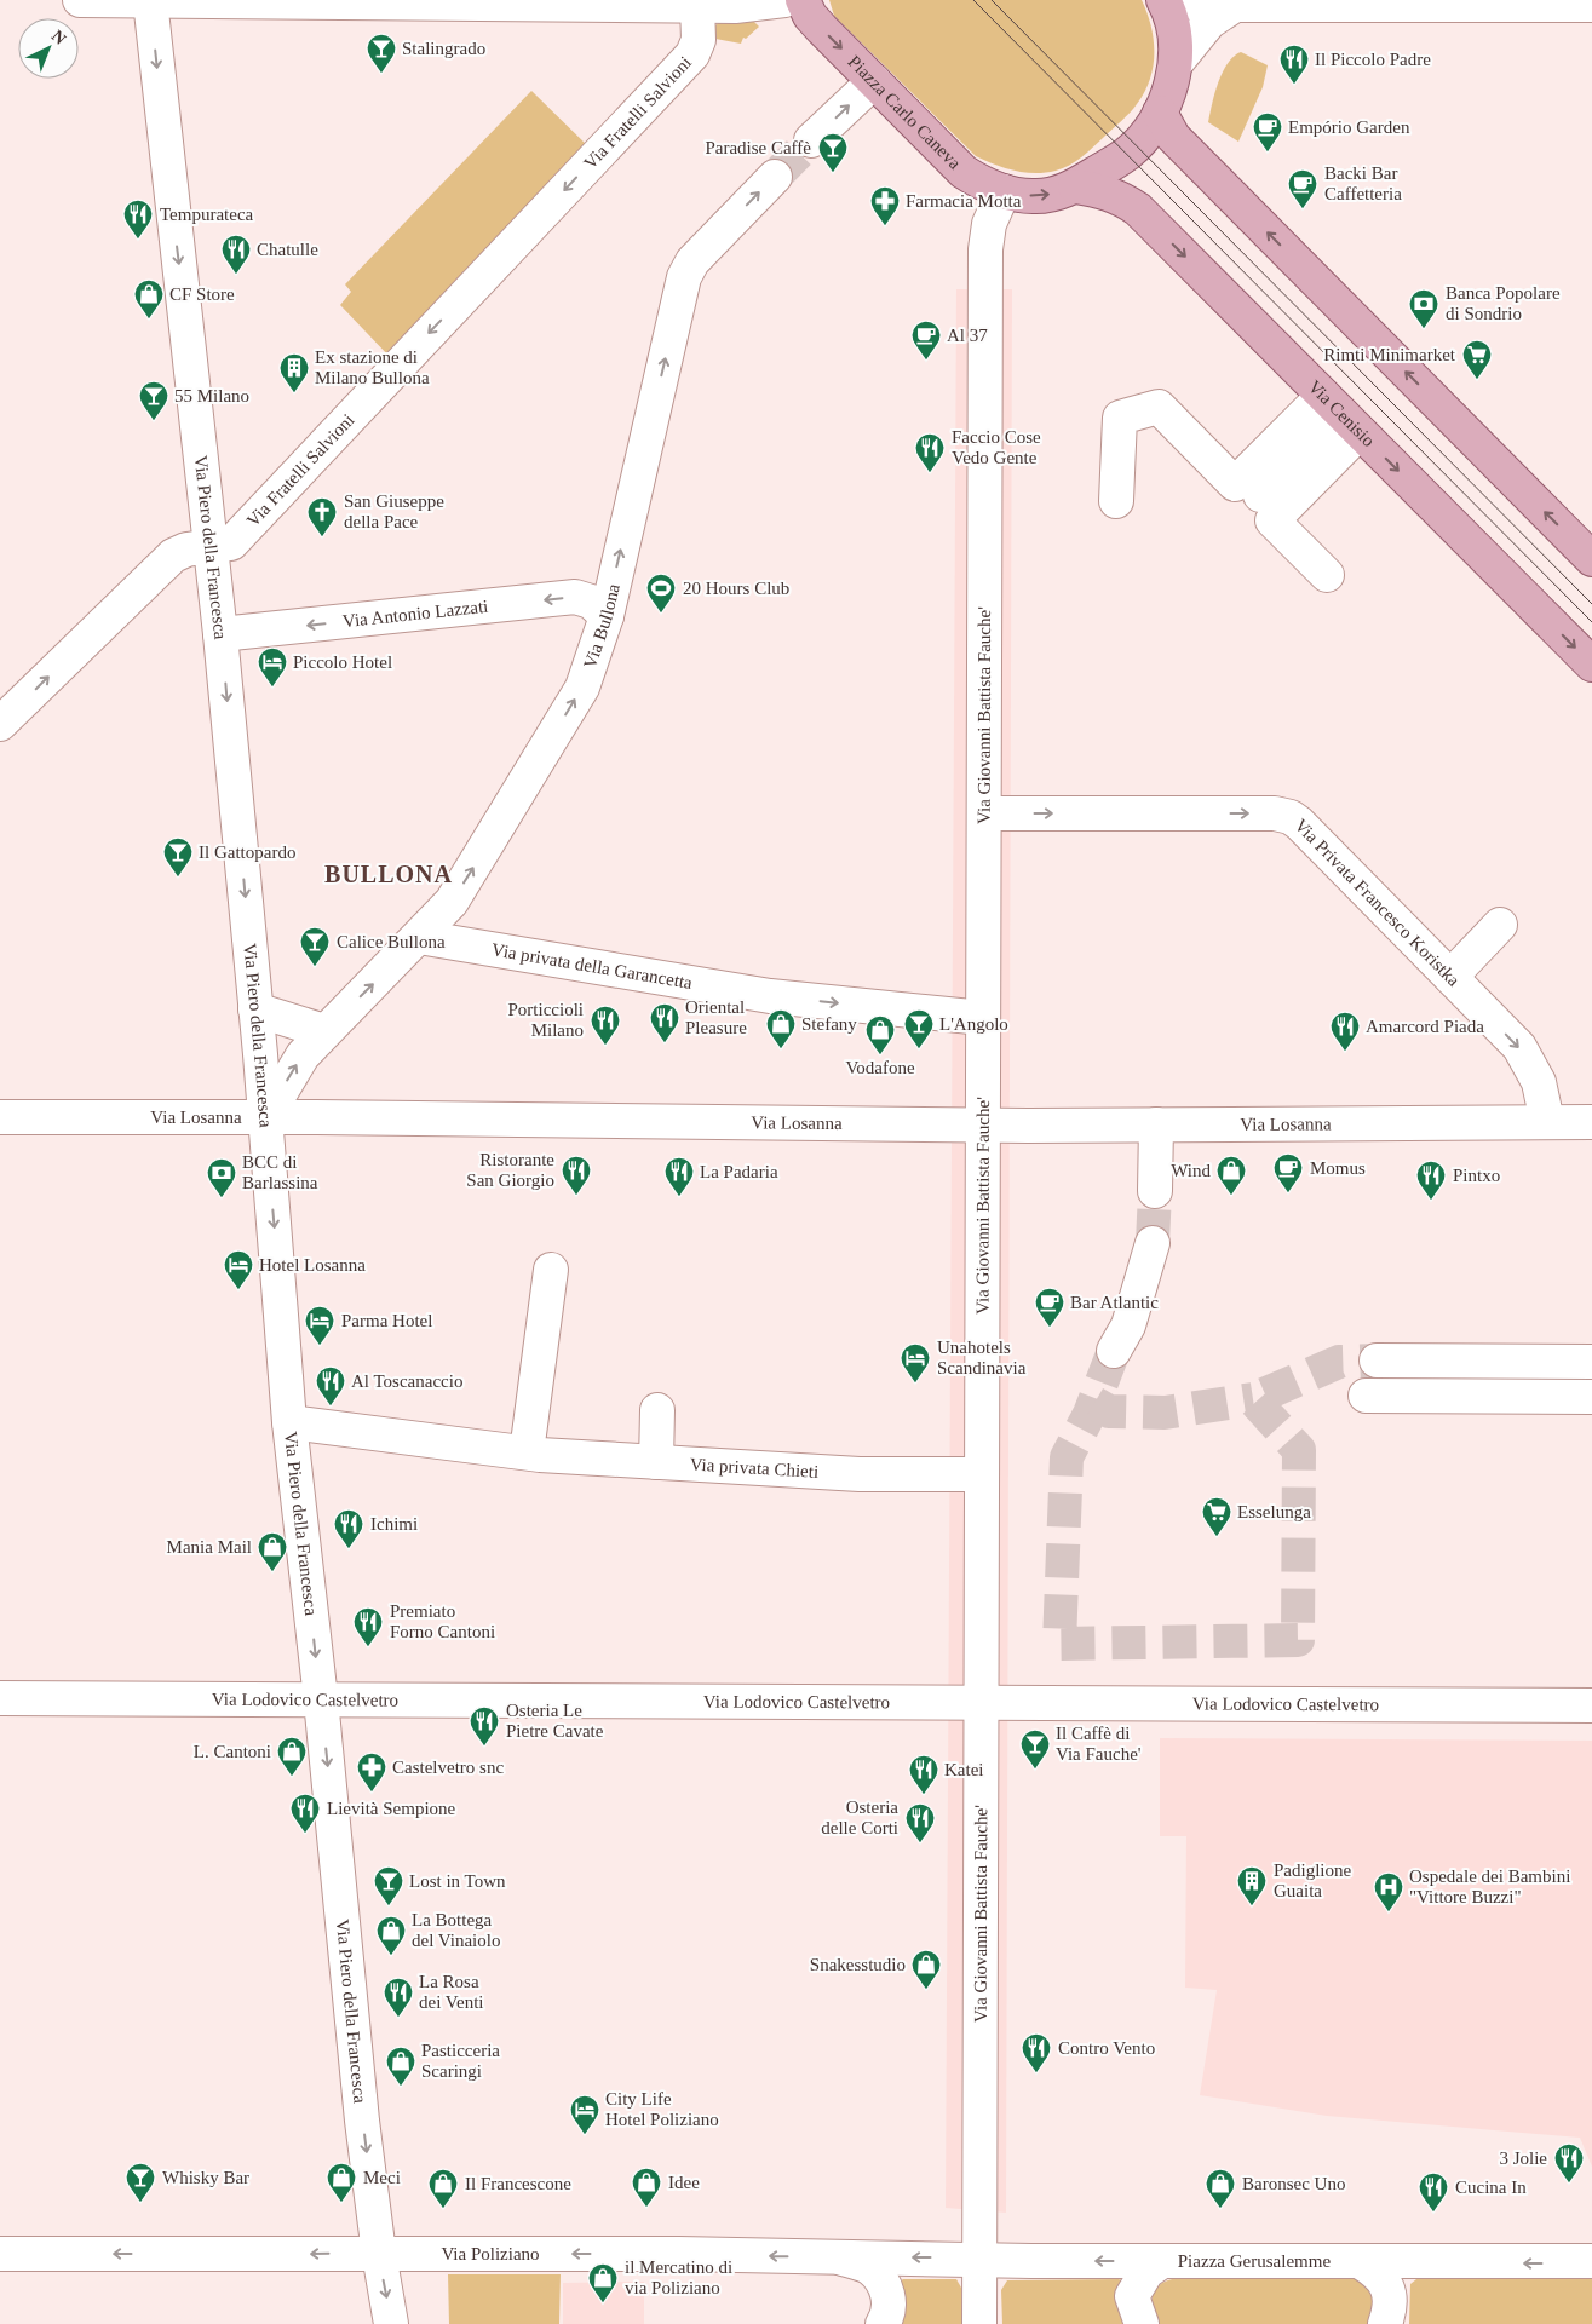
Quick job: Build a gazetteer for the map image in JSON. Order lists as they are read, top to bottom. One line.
{"streets":{"main road":["Piazza Carlo Caneva","Via Cenisio"],"street":["Via Fratelli Salvioni","Via Piero della Francesca","Via Antonio Lazzati","Via Bullona","Via Giovanni Battista Fauche'","Via Privata Francesco Koristka","Via privata della Garancetta","Via Losanna","Via privata Chieti","Via Lodovico Castelvetro","Via Poliziano","Piazza Gerusalemme"]},"crossings":[["Via Fratelli Salvioni","Via Piero della Francesca"],["Piazza Carlo Caneva","Via Cenisio"],["Piazza Carlo Caneva","Via Giovanni Battista Fauche'"],["Via Piero della Francesca","Via Antonio Lazzati"],["Via Piero della Francesca","Via Bullona"],["Via Piero della Francesca","Via Losanna"],["Via Piero della Francesca","Via privata Chieti"],["Via Piero della Francesca","Via Lodovico Castelvetro"],["Via Piero della Francesca","Via Poliziano"],["Via Antonio Lazzati","Via Bullona"],["Via Bullona","Via privata della Garancetta"],["Via Bullona","Via Losanna"],["Via Giovanni Battista Fauche'","Via Privata Francesco Koristka"],["Via Giovanni Battista Fauche'","Via privata della Garancetta"],["Via Giovanni Battista Fauche'","Via Losanna"],["Via Giovanni Battista Fauche'","Via privata Chieti"],["Via Giovanni Battista Fauche'","Via Lodovico Castelvetro"],["Via Giovanni Battista Fauche'","Via Poliziano"],["Via Giovanni Battista Fauche'","Piazza Gerusalemme"],["Via Privata Francesco Koristka","Via Losanna"],["Via Poliziano","Piazza Gerusalemme"]],"one_way":["Via Piero della Francesca","Via Antonio Lazzati","Via Bullona","Via Privata Francesco Koristka","Via privata della Garancetta","Via Poliziano","Piazza Gerusalemme"],"districts":["BULLONA"],"places":{"bar":["Stalingrado","Paradise Caffè","55 Milano","Il Gattopardo","Calice Bullona","L'Angolo","Il Caffè di Via Fauche'","Lost in Town","Whisky Bar"],"restaurant":["Il Piccolo Padre","Tempurateca","Chatulle","Faccio Cose Vedo Gente","Oriental Pleasure","Porticcioli Milano","Amarcord Piada","Ristorante San Giorgio","La Padaria","Pintxo","Al Toscanaccio","Ichimi","Premiato Forno Cantoni","Osteria Le Pietre Cavate","Katei","Lievità Sempione","Osteria delle Corti","La Rosa dei Venti","Contro Vento","3 Jolie","Cucina In"],"cafe":["Empório Garden","Backi Bar Caffetteria","Al 37","Momus","Bar Atlantic"],"pharmacy":["Farmacia Motta","Castelvetro snc"],"shop":["CF Store","Stefany","Vodafone","Wind","Mania Mail","L. Cantoni","La Bottega del Vinaiolo","Snakesstudio","Pasticceria Scaringi","Meci","Idee","Il Francescone","Baronsec Uno","il Mercatino di via Poliziano"],"bank":["Banca Popolare di Sondrio","BCC di Barlassina"],"supermarket":["Rimti Minimarket","Esselunga"],"building":["Ex stazione di Milano Bullona","Padiglione Guaita"],"church":["San Giuseppe della Pace"],"sports":["20 Hours Club"],"hotel":["Piccolo Hotel","Hotel Losanna","Parma Hotel","Unahotels Scandinavia","City Life Hotel Poliziano"],"hospital":["Ospedale dei Bambini \"Vittore Buzzi\""]},"north":"top right"}
